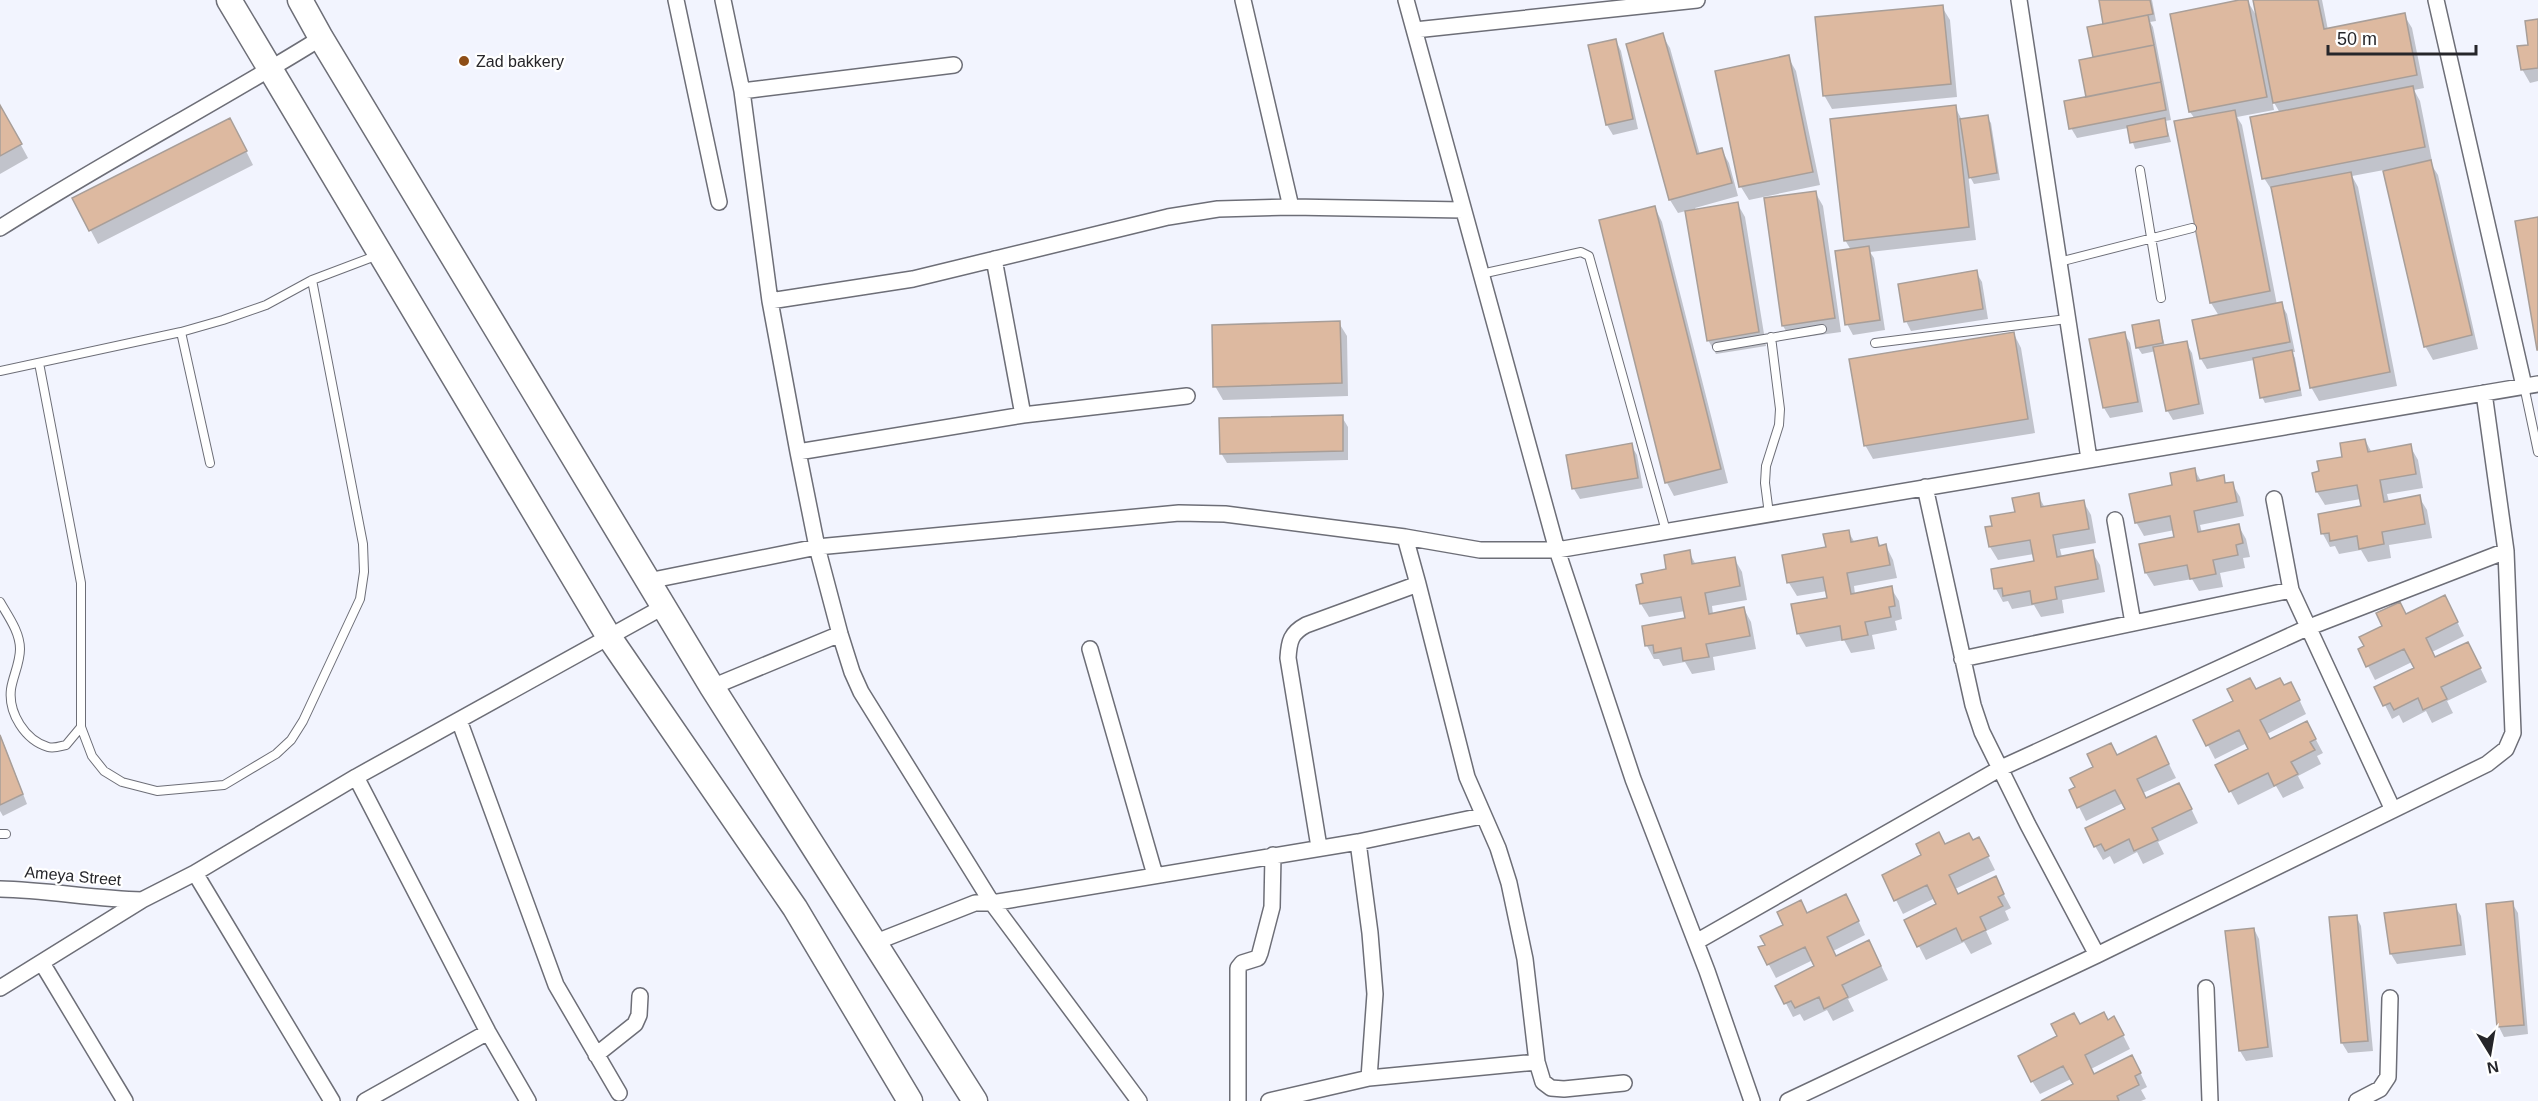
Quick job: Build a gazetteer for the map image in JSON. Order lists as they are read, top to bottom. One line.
{"streets":{"street":["Ameya Street"]},"places":["Zad bakkery"],"scale_bar":"50 m","north":"bottom"}
